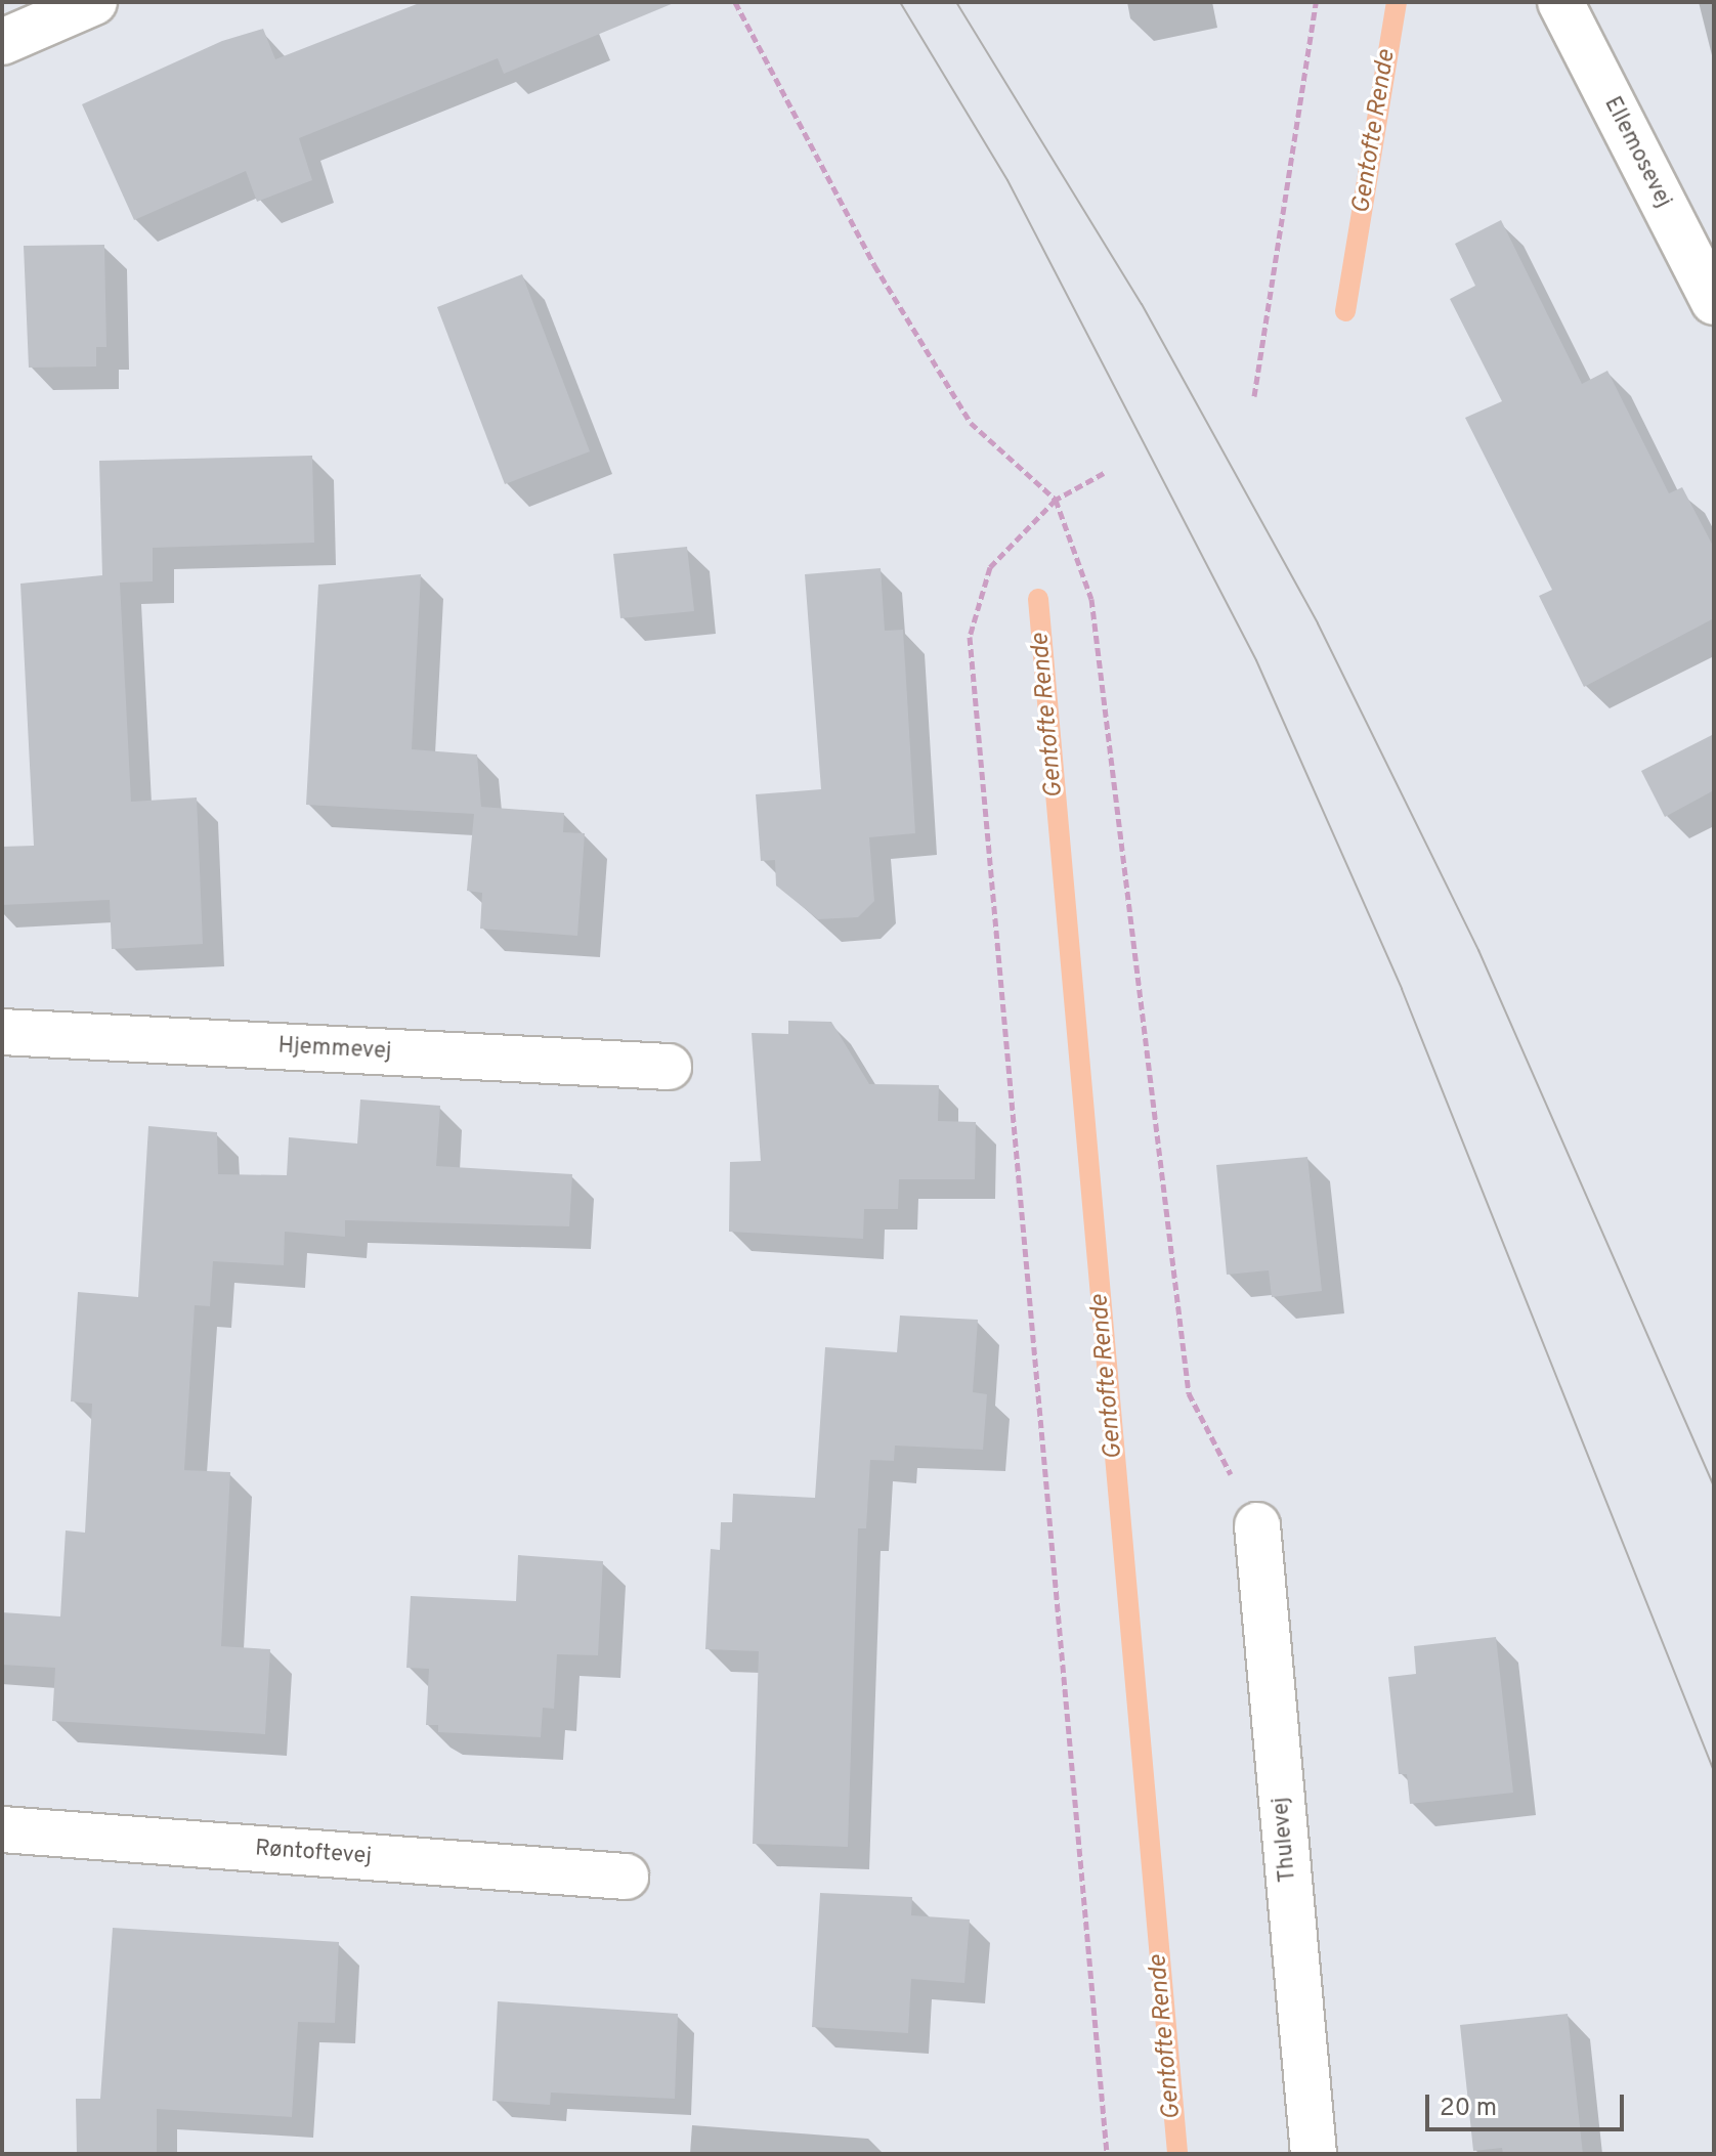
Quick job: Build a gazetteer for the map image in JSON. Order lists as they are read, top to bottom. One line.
{"streets":{"street":["Ellemosevej","Hjemmevej","Thulevej","Røntoftevej"]},"water":["Gentofte Rende"],"scale_bar":"20 m"}
